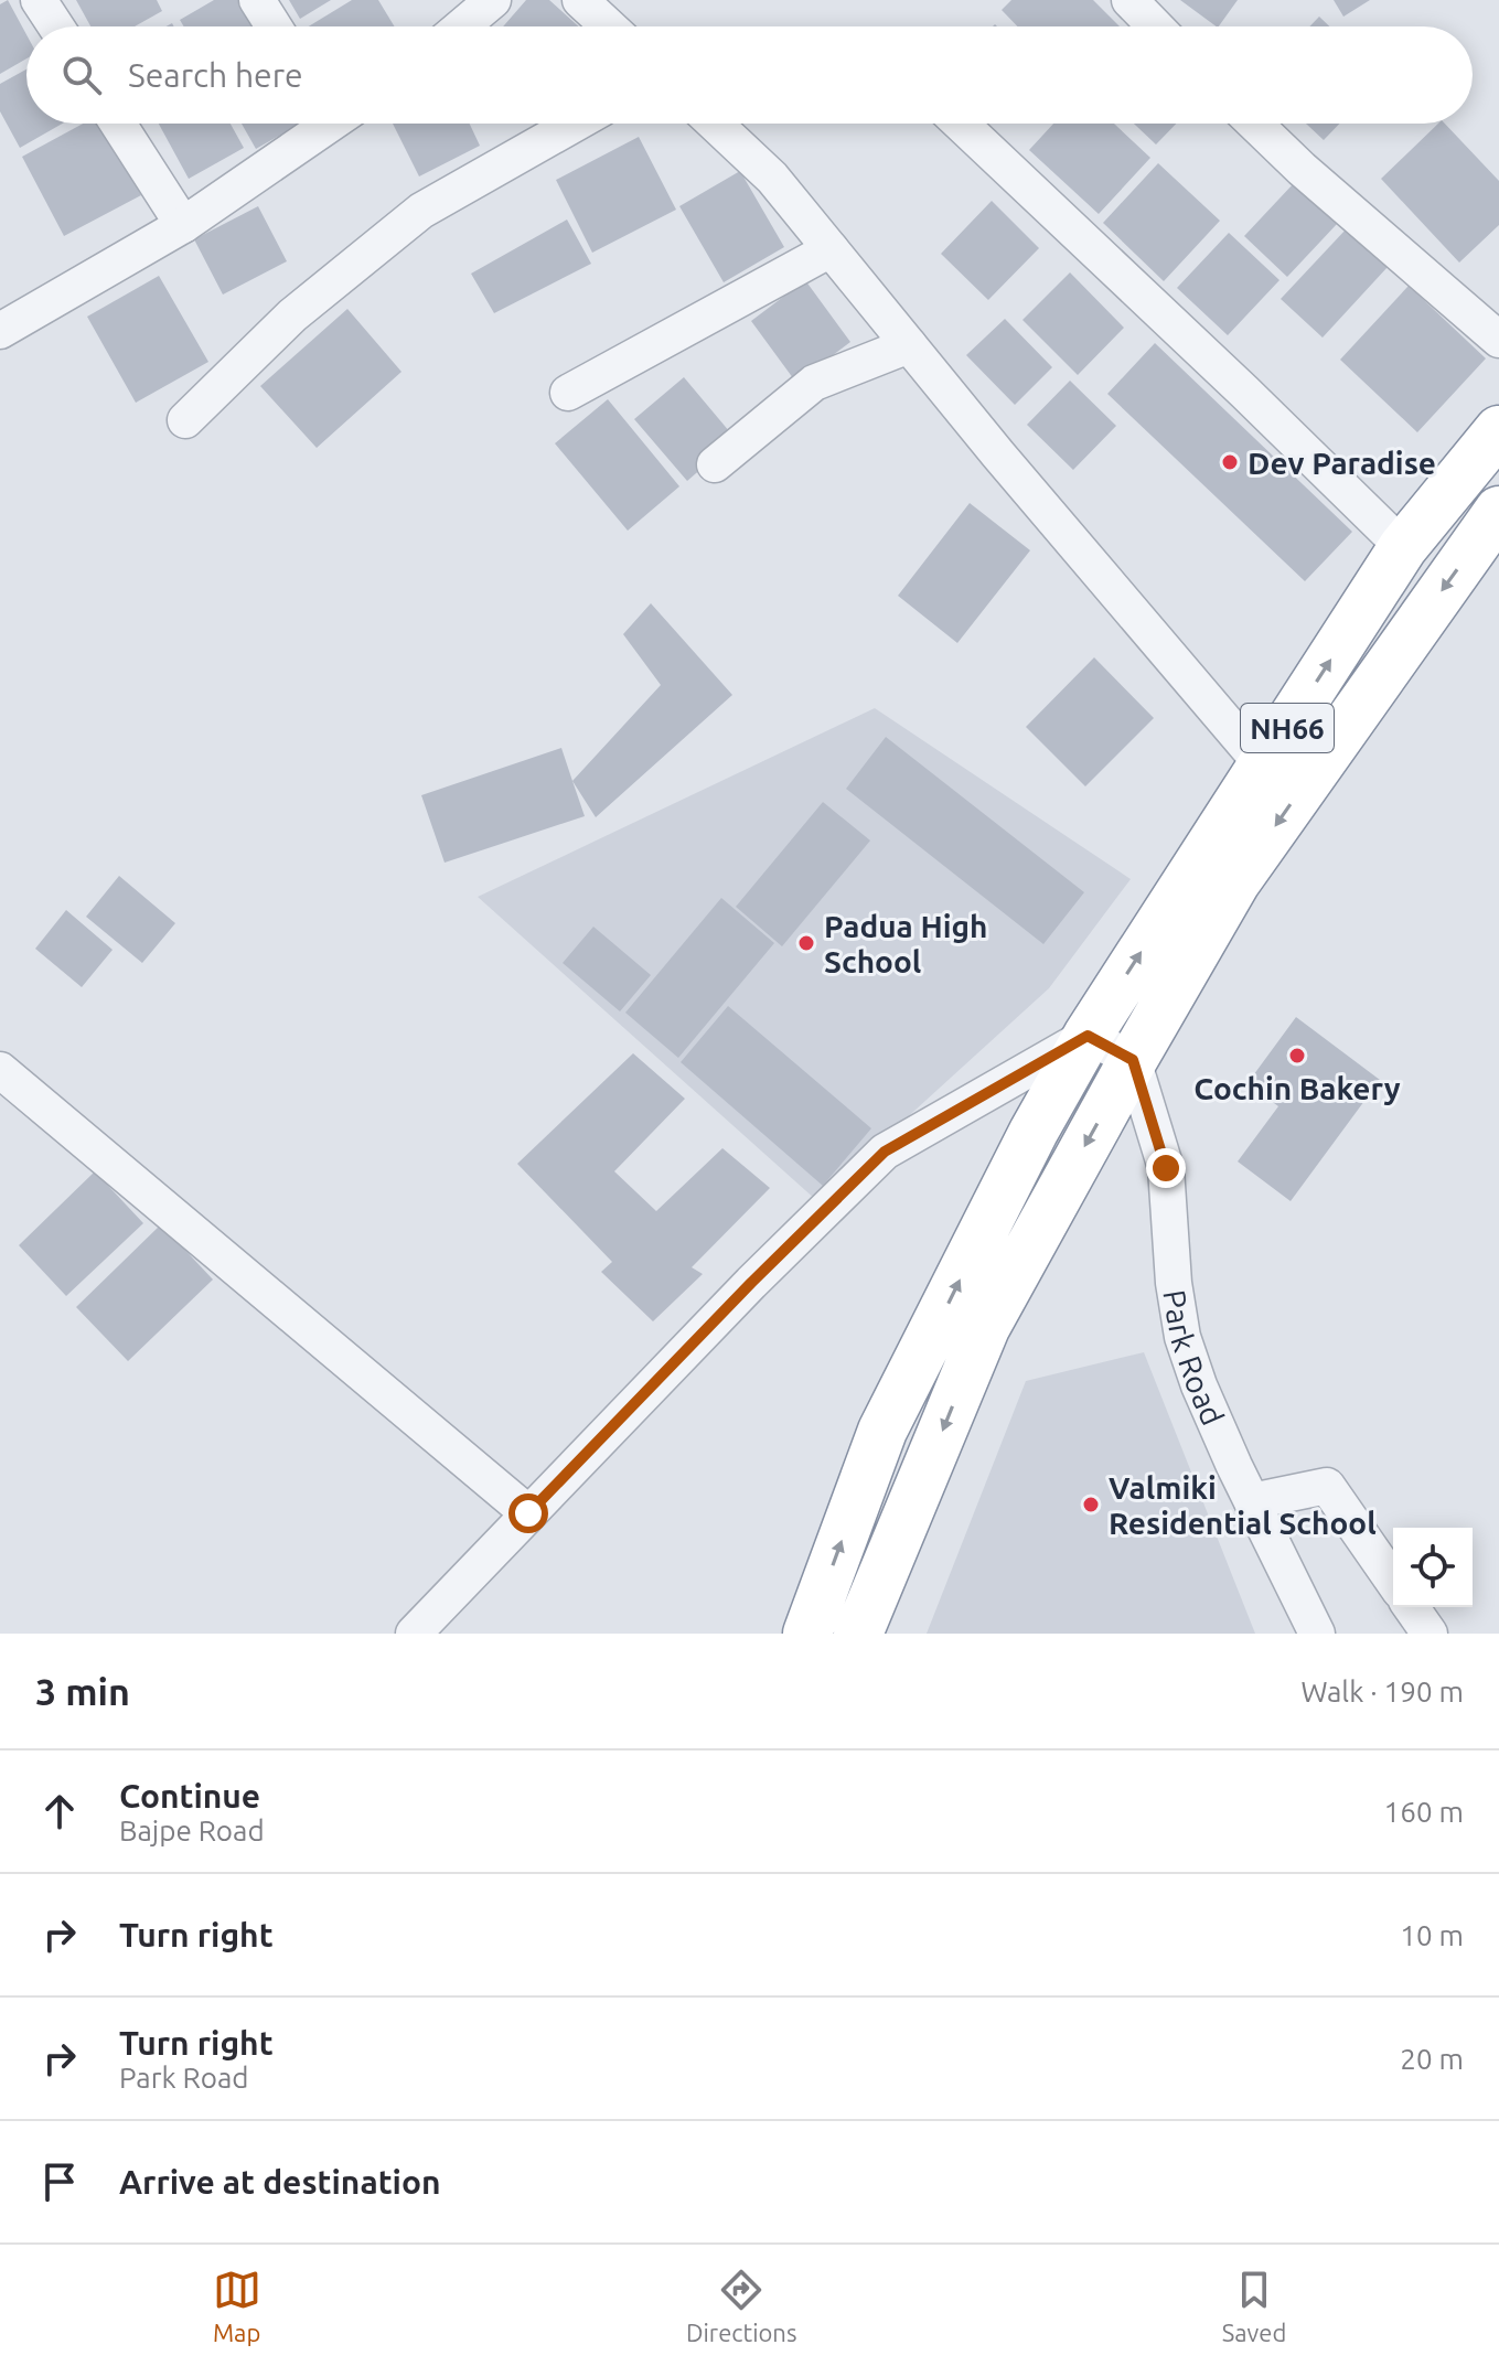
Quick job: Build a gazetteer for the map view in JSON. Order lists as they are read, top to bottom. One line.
{"streets":{"highway":["NH66"],"street":["Park Road"]},"crossings":[["NH66","Park Road"]],"places":["Dev Paradise","Padua High School","Cochin Bakery","Valmiki Residential School"],"page":{"search":"Search here","heading":["3 min","Walk · 190 m"],"list":[["Continue","Bajpe Road","160 m"],["Turn right","10 m"],["Turn right","Park Road","20 m"],"Arrive at destination"],"nav":["Map","Directions","Saved"]}}
